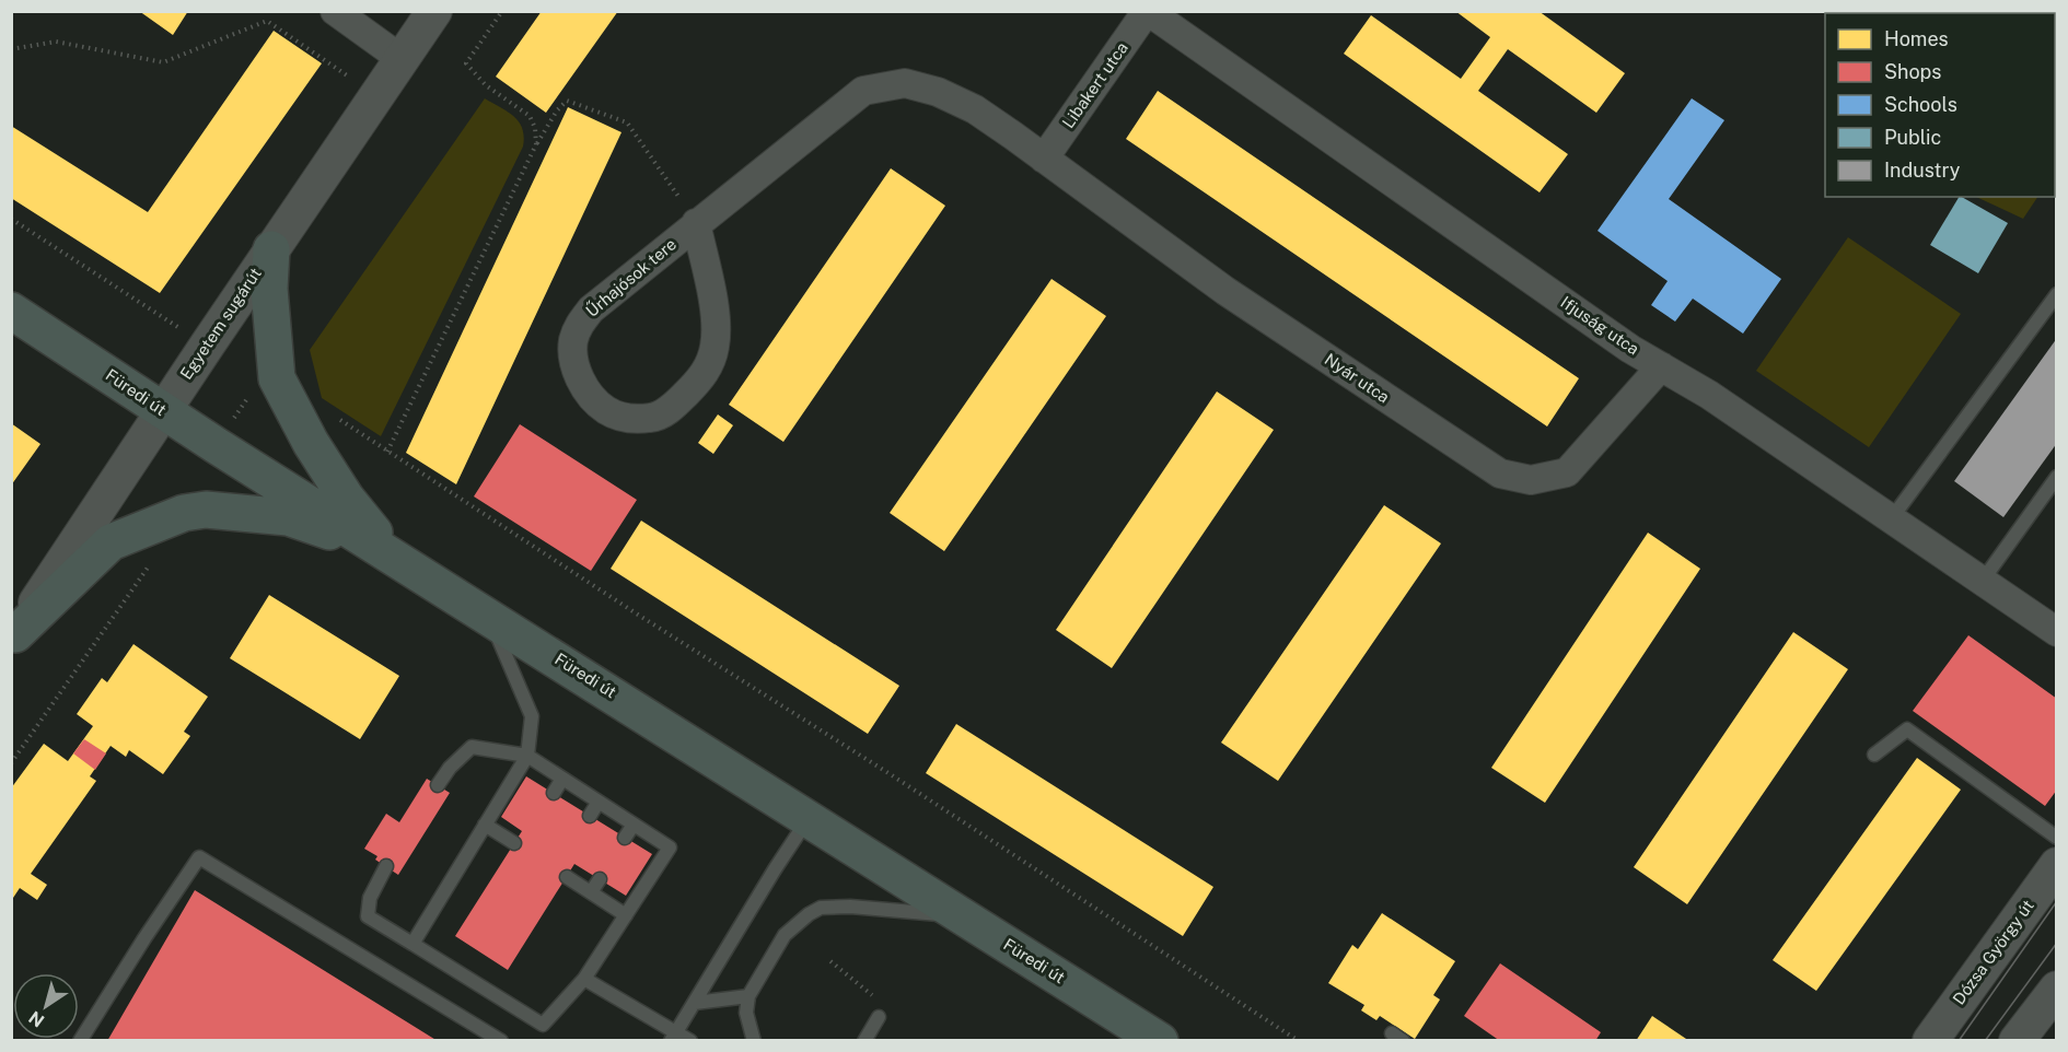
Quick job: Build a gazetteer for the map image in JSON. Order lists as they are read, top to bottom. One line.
{"streets":{"main road":["Füredi út"],"street":["Libakert utca","Űrhajósok tere","Egyetem sugárút","Ifjuság utca","Nyár utca","Dózsa György út"]},"crossings":[["Libakert utca","Űrhajósok tere"],["Libakert utca","Ifjuság utca"],["Libakert utca","Nyár utca"],["Űrhajósok tere","Nyár utca"],["Egyetem sugárút","Füredi út"],["Ifjuság utca","Nyár utca"]],"legend":["Homes","Shops","Schools","Public","Industry"],"north":"bottom left"}
